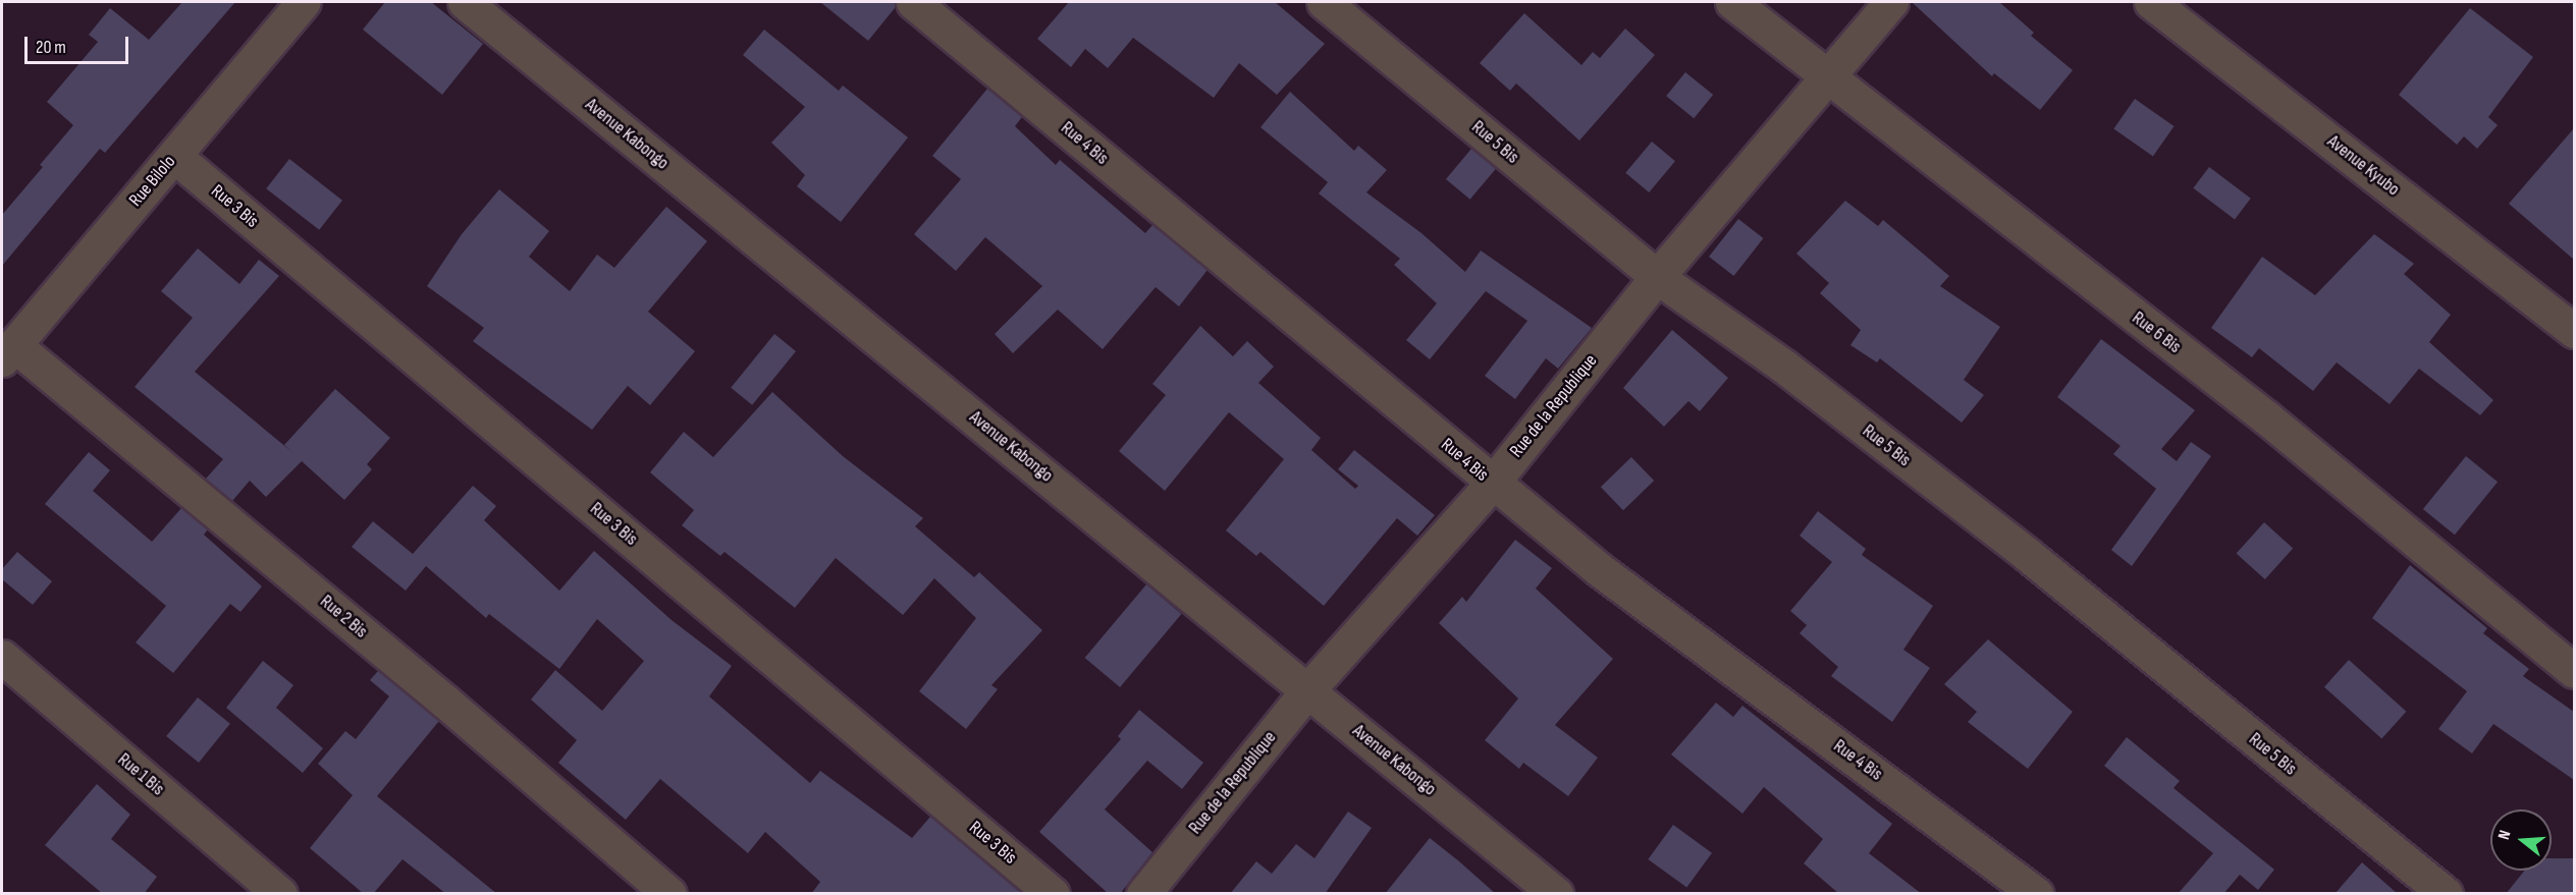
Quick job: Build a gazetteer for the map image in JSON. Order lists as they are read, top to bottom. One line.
{"streets":{"street":["Avenue Kabongo","Rue 5 Bis","Rue 4 Bis","Avenue Kyubo","Rue Bilolo","Rue 3 Bis","Rue 6 Bis","Rue de la Republique","Rue 2 Bis","Rue 1 Bis"]},"crossings":[["Avenue Kabongo","Rue de la Republique"],["Rue 5 Bis","Rue de la Republique"],["Rue 4 Bis","Rue de la Republique"],["Rue Bilolo","Rue 3 Bis"],["Rue Bilolo","Rue 2 Bis"],["Rue 6 Bis","Rue de la Republique"]],"scale_bar":"20 m","north":"left"}
